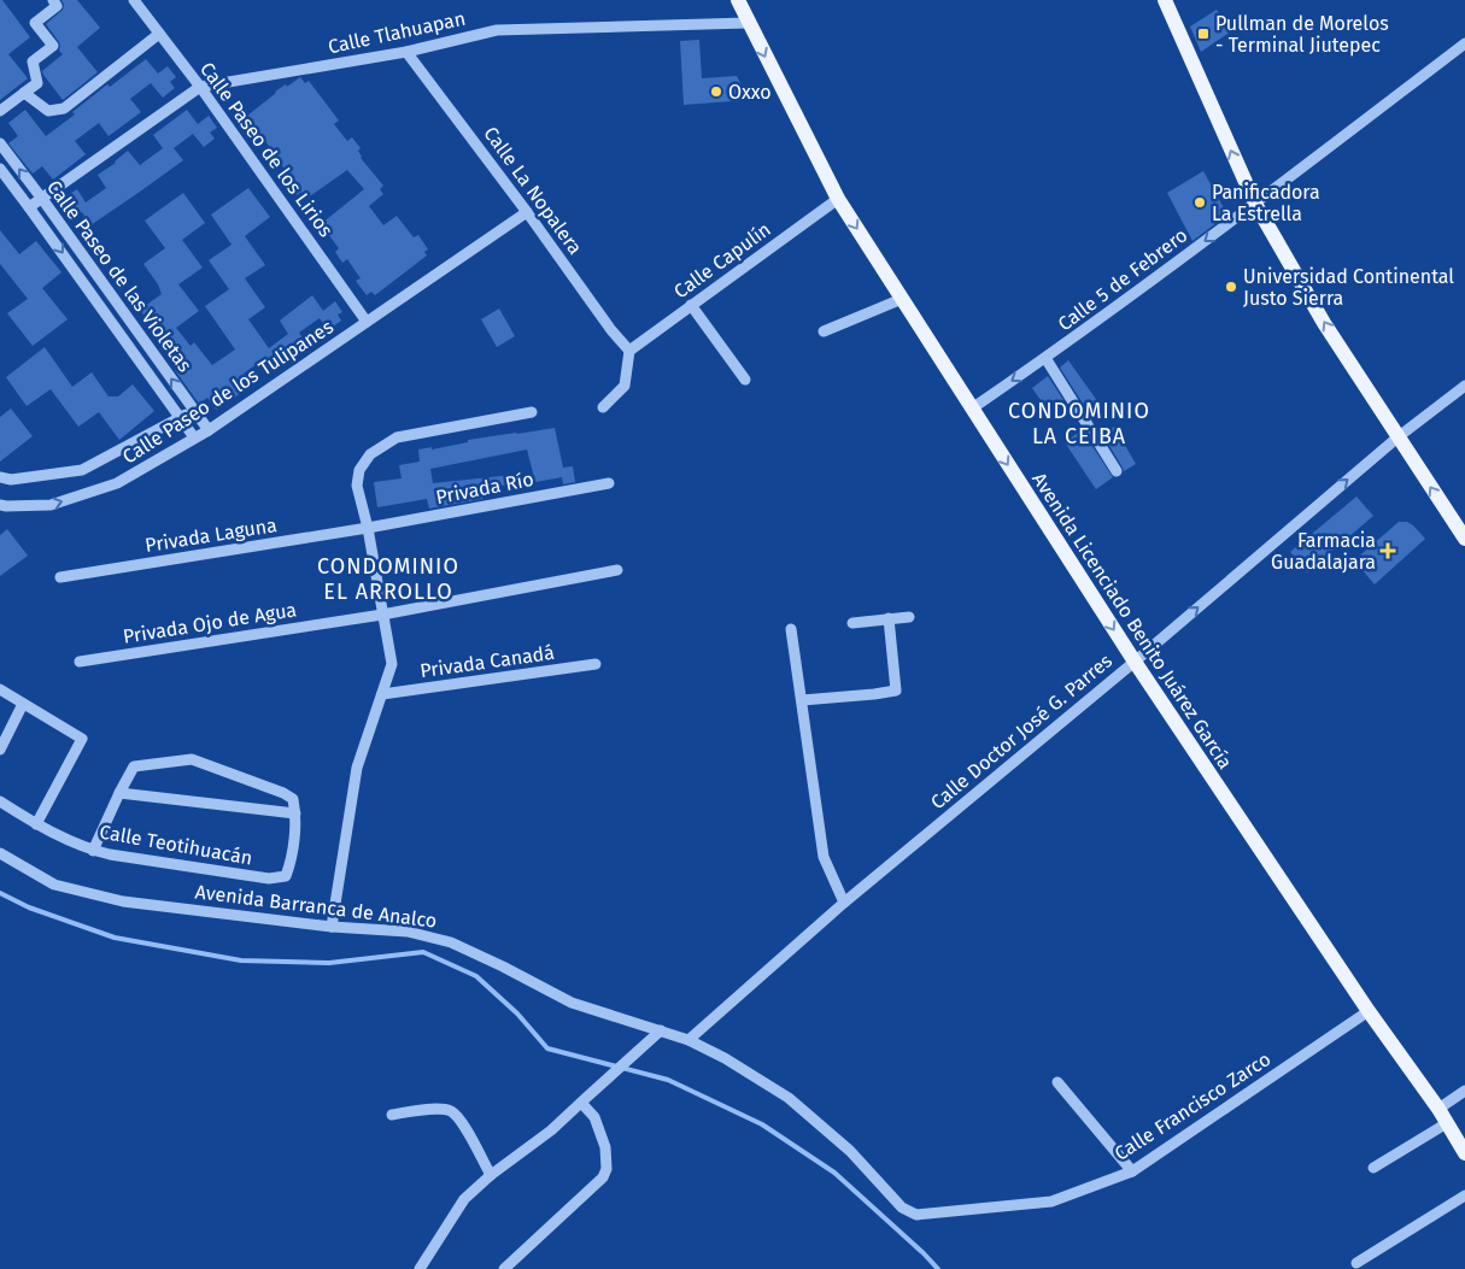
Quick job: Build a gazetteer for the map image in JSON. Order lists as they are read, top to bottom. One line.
{"streets":{"main road":["Avenida Licenciado Benito Juárez García"],"street":["Calle Tlahuapan","Calle Paseo de los Lirios","Calle La Nopalera","Calle Capulín","Calle Paseo de las Violetas","Calle 5 de Febrero","Calle Paseo de los Tulipanes","Privada Río","Privada Laguna","Privada Ojo de Agua","Privada Canadá","Calle Doctor José G. Parres","Calle Teotihuacán","Avenida Barranca de Analco","Calle Francisco Zarco"]},"crossings":[["Calle Tlahuapan","Calle Paseo de los Lirios"],["Calle Tlahuapan","Calle La Nopalera"],["Calle Tlahuapan","Avenida Licenciado Benito Juárez García"],["Calle Paseo de los Lirios","Calle Paseo de los Tulipanes"],["Calle La Nopalera","Calle Capulín"],["Calle La Nopalera","Calle Paseo de los Tulipanes"],["Calle Capulín","Avenida Licenciado Benito Juárez García"],["Calle Paseo de las Violetas","Calle Paseo de los Tulipanes"],["Calle 5 de Febrero","Avenida Licenciado Benito Juárez García"],["Privada Río","Privada Laguna"],["Avenida Licenciado Benito Juárez García","Calle Doctor José G. Parres"],["Avenida Licenciado Benito Juárez García","Calle Francisco Zarco"],["Calle Doctor José G. Parres","Avenida Barranca de Analco"],["Avenida Barranca de Analco","Calle Francisco Zarco"]],"one_way":["Calle 5 de Febrero","Avenida Licenciado Benito Juárez García"],"districts":["CONDOMINIO LA CEIBA","CONDOMINIO EL ARROLLO"],"places":{"transit":["Pullman de Morelos - Terminal Jiutepec"],"other":["Oxxo","Panificadora La Estrella","Universidad Continental Justo Sierra"],"health":["Farmacia Guadalajara"]}}
